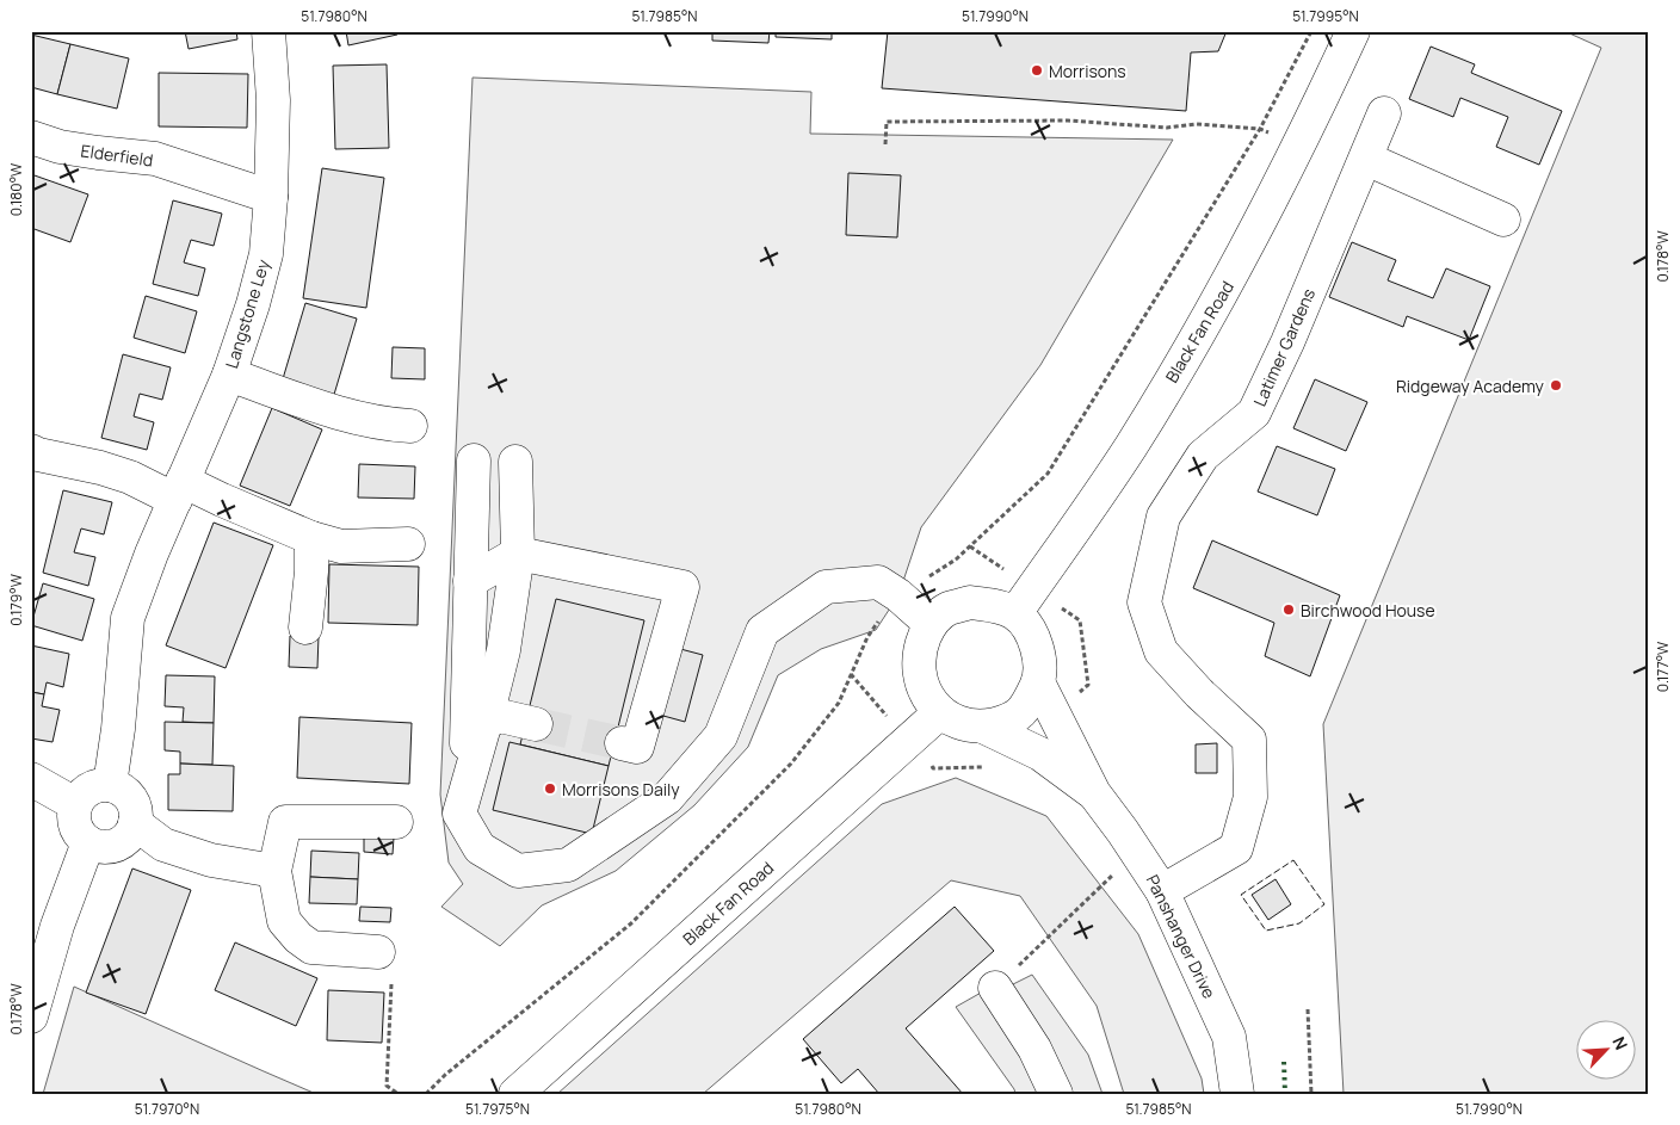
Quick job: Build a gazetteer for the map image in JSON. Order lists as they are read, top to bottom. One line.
{"streets":{"street":["Elderfield","Langstone Ley","Black Fan Road","Latimer Gardens","Panshanger Drive"]},"crossings":[["Elderfield","Langstone Ley"],["Black Fan Road","Panshanger Drive"],["Latimer Gardens","Panshanger Drive"]],"places":["Morrisons","Ridgeway Academy","Birchwood House","Morrisons Daily"],"north":"top right","coordinates":["51.7980°N","51.7985°N","51.7990°N","51.7995°N","0.180°W","0.178°W","0.179°W","0.177°W","51.7970°N","51.7975°N"]}
